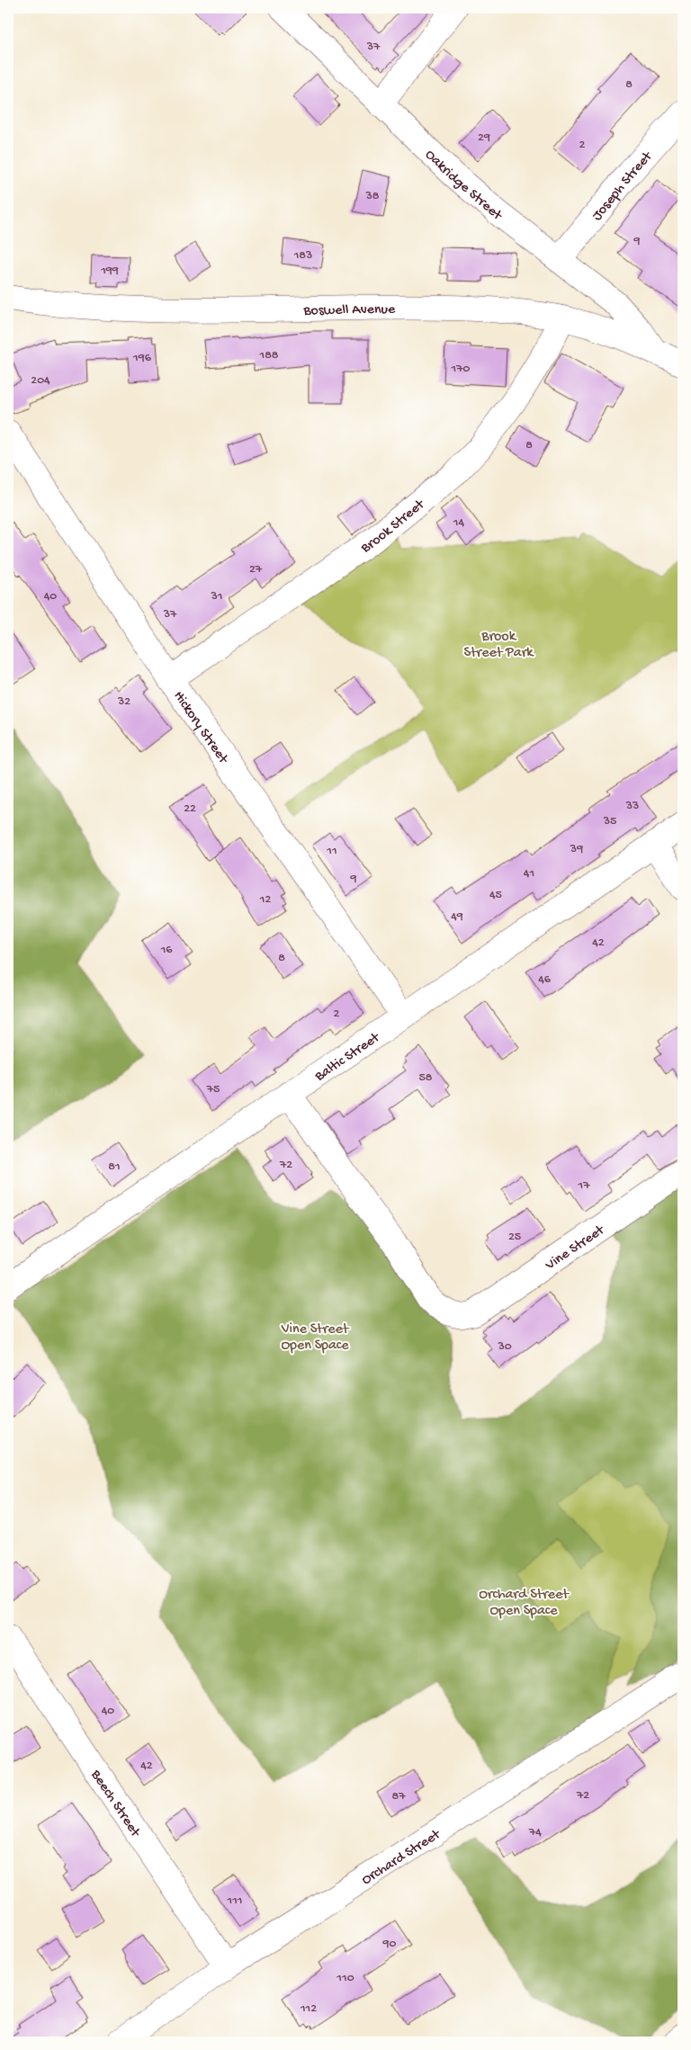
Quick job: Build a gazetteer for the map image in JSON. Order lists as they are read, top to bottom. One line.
{"streets":{"street":["Oakridge Street","Joseph Street","Boswell Avenue","Brook Street","Hickory Street","Baltic Street","Vine Street","Beech Street","Orchard Street"]},"crossings":[["Oakridge Street","Joseph Street"],["Oakridge Street","Boswell Avenue"],["Boswell Avenue","Brook Street"],["Brook Street","Hickory Street"],["Hickory Street","Baltic Street"],["Baltic Street","Vine Street"],["Beech Street","Orchard Street"]],"parks":["Brook Street Park","Vine Street Open Space","Orchard Street Open Space"],"house_numbers":["37","8","29","2","38","9","183","199","188","196","170","204","8","14","27","40","31","37","32","33","22","35","39","11","41","9","45","12","49","42","16","8","46","2","58","75","72","81","17","25","30","40","42","72","87","74","111","90","110","112"]}
